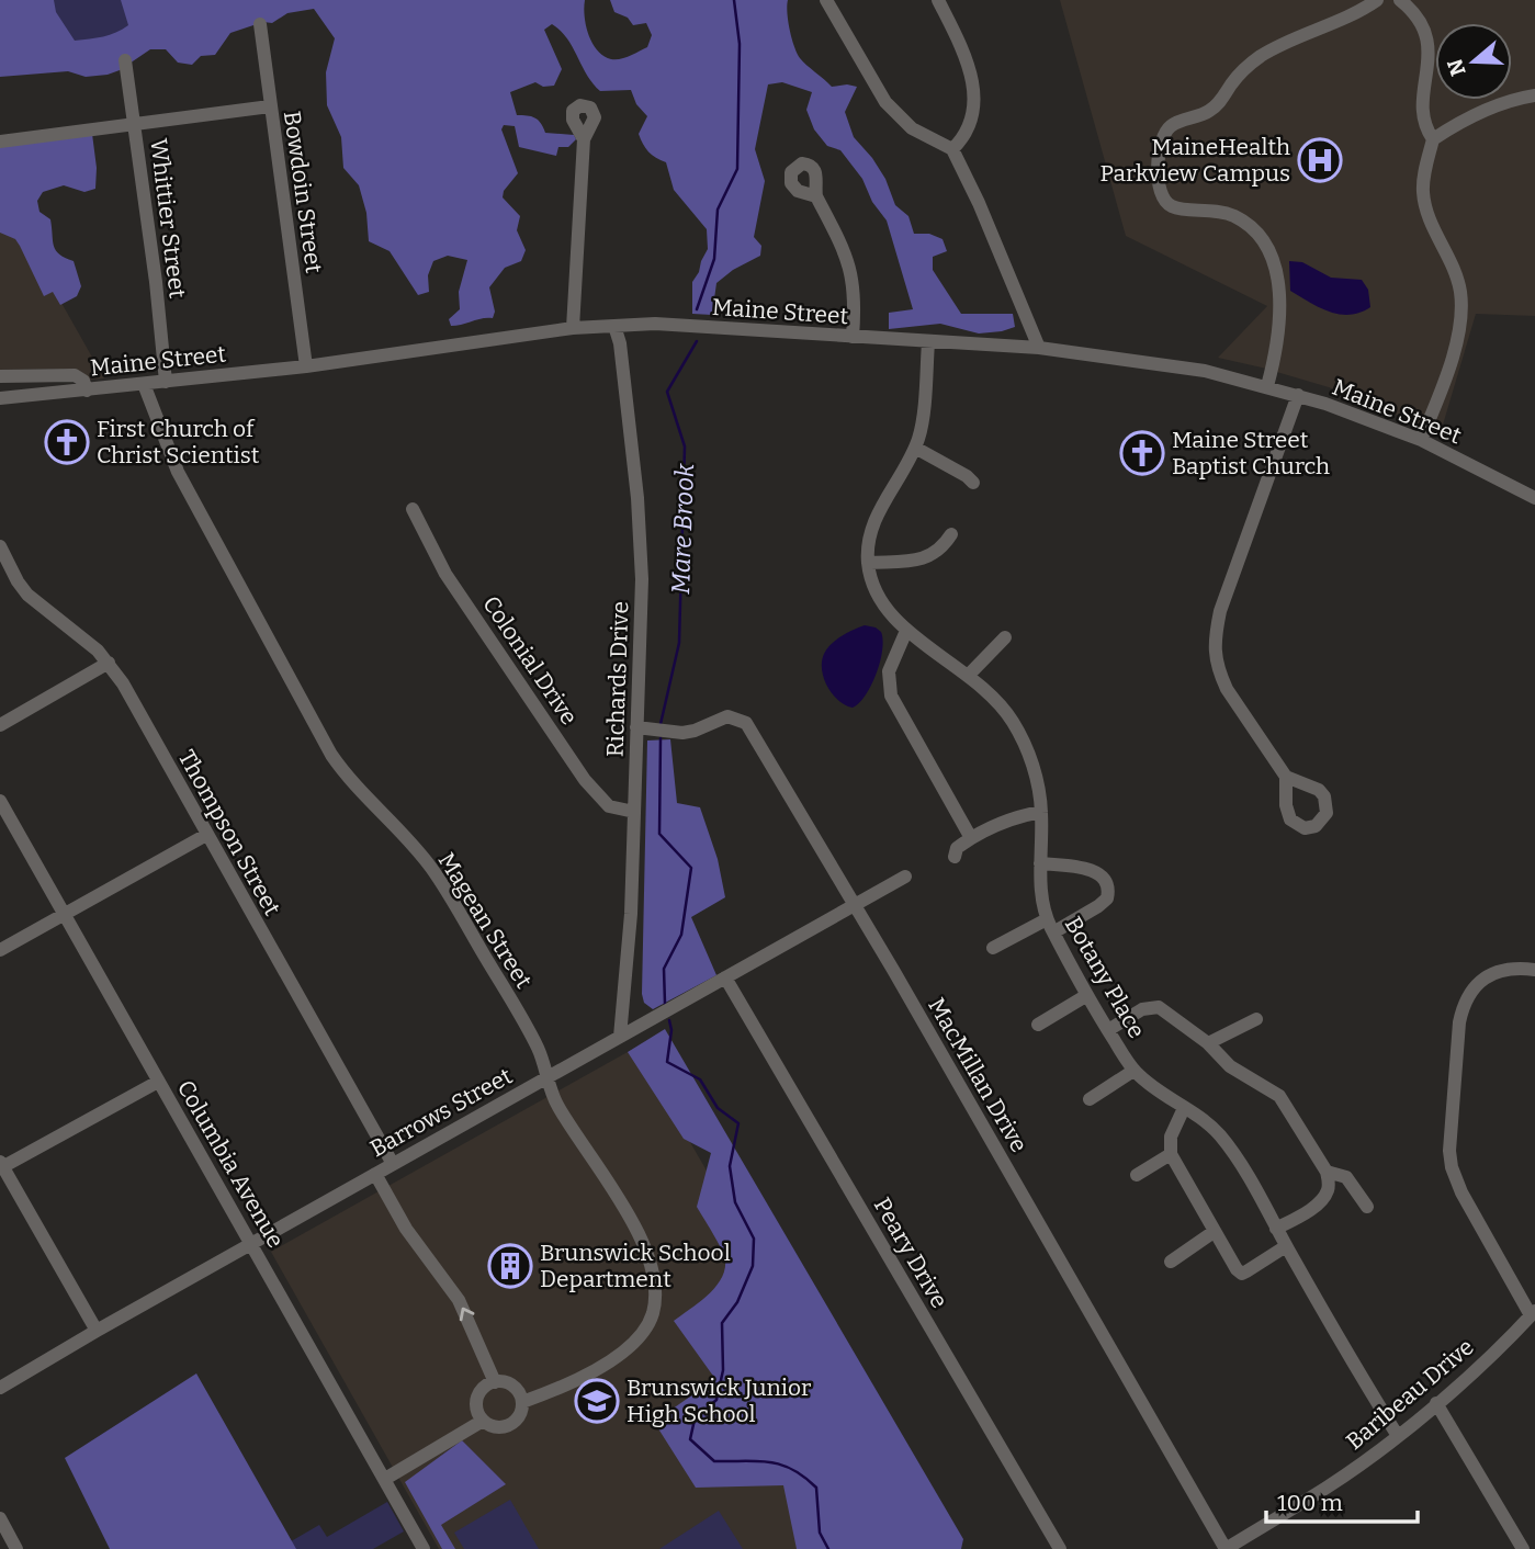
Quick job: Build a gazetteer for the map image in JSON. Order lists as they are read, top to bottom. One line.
{"streets":{"street":["Bowdoin Street","Whittier Street","Maine Street","Colonial Drive","Richards Drive","Thompson Street","Magean Street","Botany Place","MacMillan Drive","Barrows Street","Columbia Avenue","Peary Drive","Baribeau Drive"]},"crossings":[["Bowdoin Street","Maine Street"],["Whittier Street","Maine Street"],["Maine Street","Richards Drive"],["Maine Street","Magean Street"],["Maine Street","Botany Place"],["Colonial Drive","Richards Drive"],["Richards Drive","MacMillan Drive"],["Richards Drive","Barrows Street"],["Thompson Street","Barrows Street"],["Magean Street","Barrows Street"],["Magean Street","Columbia Avenue"],["Botany Place","Baribeau Drive"],["MacMillan Drive","Barrows Street"],["MacMillan Drive","Baribeau Drive"],["Barrows Street","Columbia Avenue"],["Barrows Street","Peary Drive"]],"water":["Mare Brook"],"places":{"hospital":["MaineHealth Parkview Campus"],"church":["First Church of Christ Scientist","Maine Street Baptist Church"],"building":["Brunswick School Department"],"school or university":["Brunswick Junior High School"]},"scale_bar":"100 m","north":"left"}
